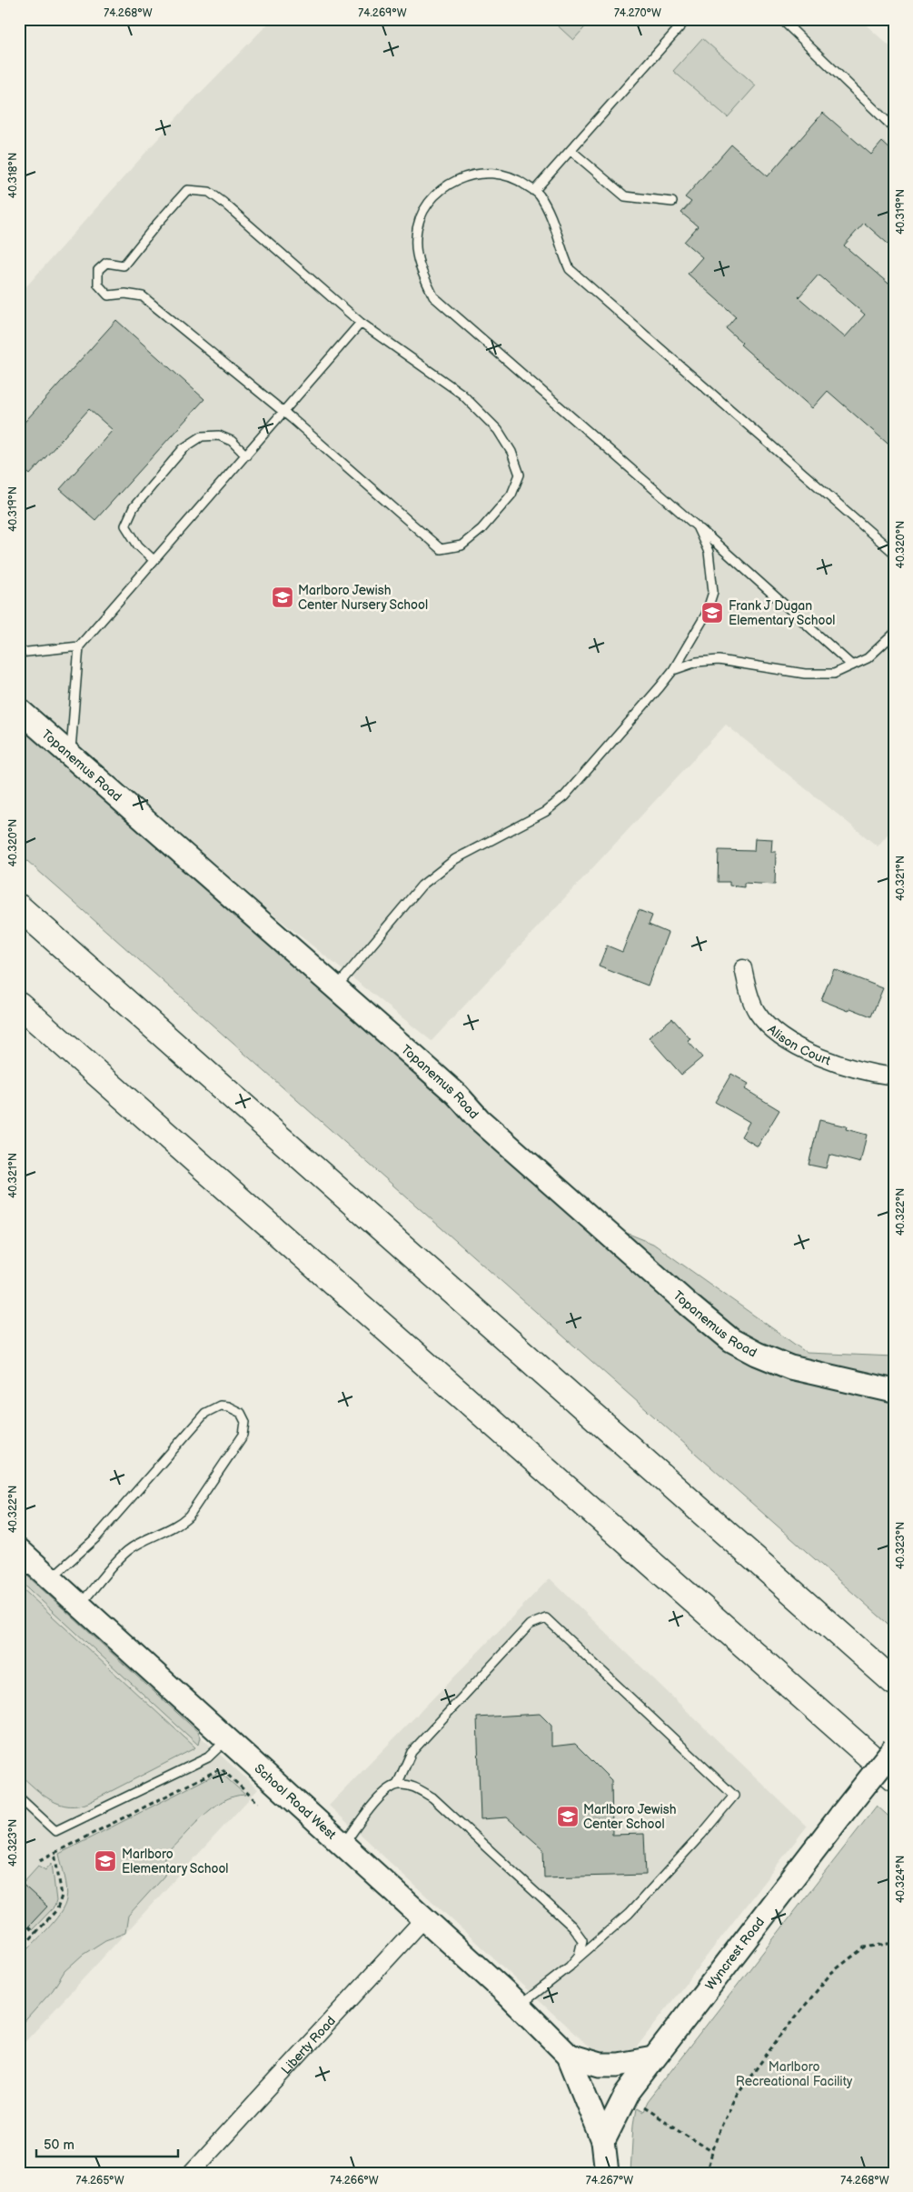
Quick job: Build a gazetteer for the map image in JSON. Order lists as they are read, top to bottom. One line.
{"streets":{"street":["Topanemus Road","Alison Court","School Road West","Wyncrest Road","Liberty Road"]},"crossings":[["School Road West","Wyncrest Road"],["School Road West","Liberty Road"]],"parks":["Marlboro Recreational Facility"],"places":{"school or university":["Marlboro Jewish Center Nursery School","Frank J Dugan Elementary School","Marlboro Jewish Center School","Marlboro Elementary School"]},"scale_bar":"50 m","coordinates":["74.268°W","74.269°W","74.270°W","40.318°N","40.319°N","40.320°N","40.321°N","40.322°N","40.323°N","40.324°N","74.265°W","74.266°W","74.267°W"]}
